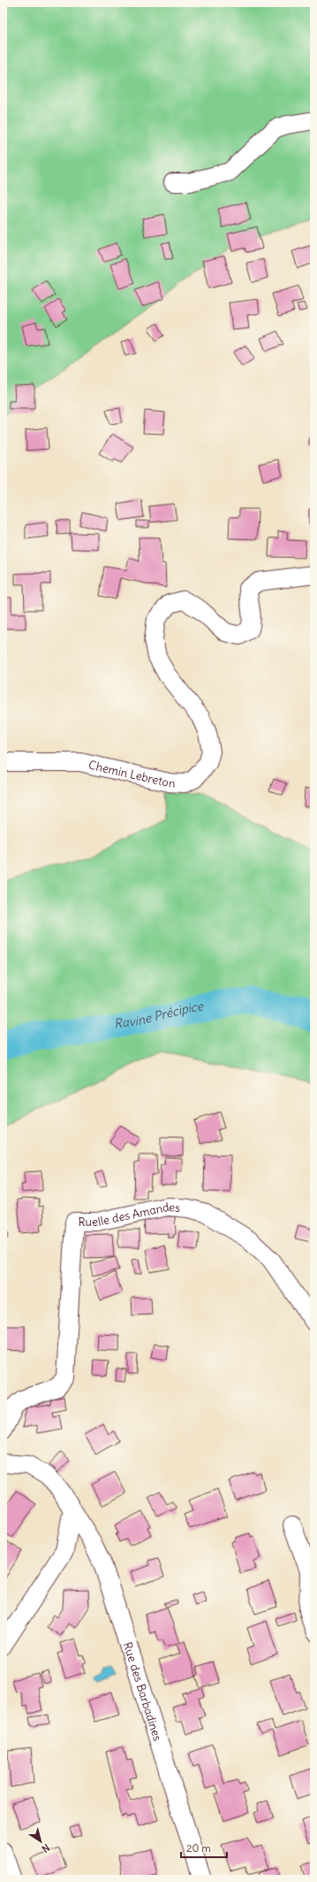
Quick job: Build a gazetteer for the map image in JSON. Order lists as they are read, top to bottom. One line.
{"streets":{"street":["Chemin Lebreton","Ruelle des Amandes","Rue des Barbadines"]},"water":["Ravine Précipice"],"scale_bar":"20 m","north":"bottom right"}
